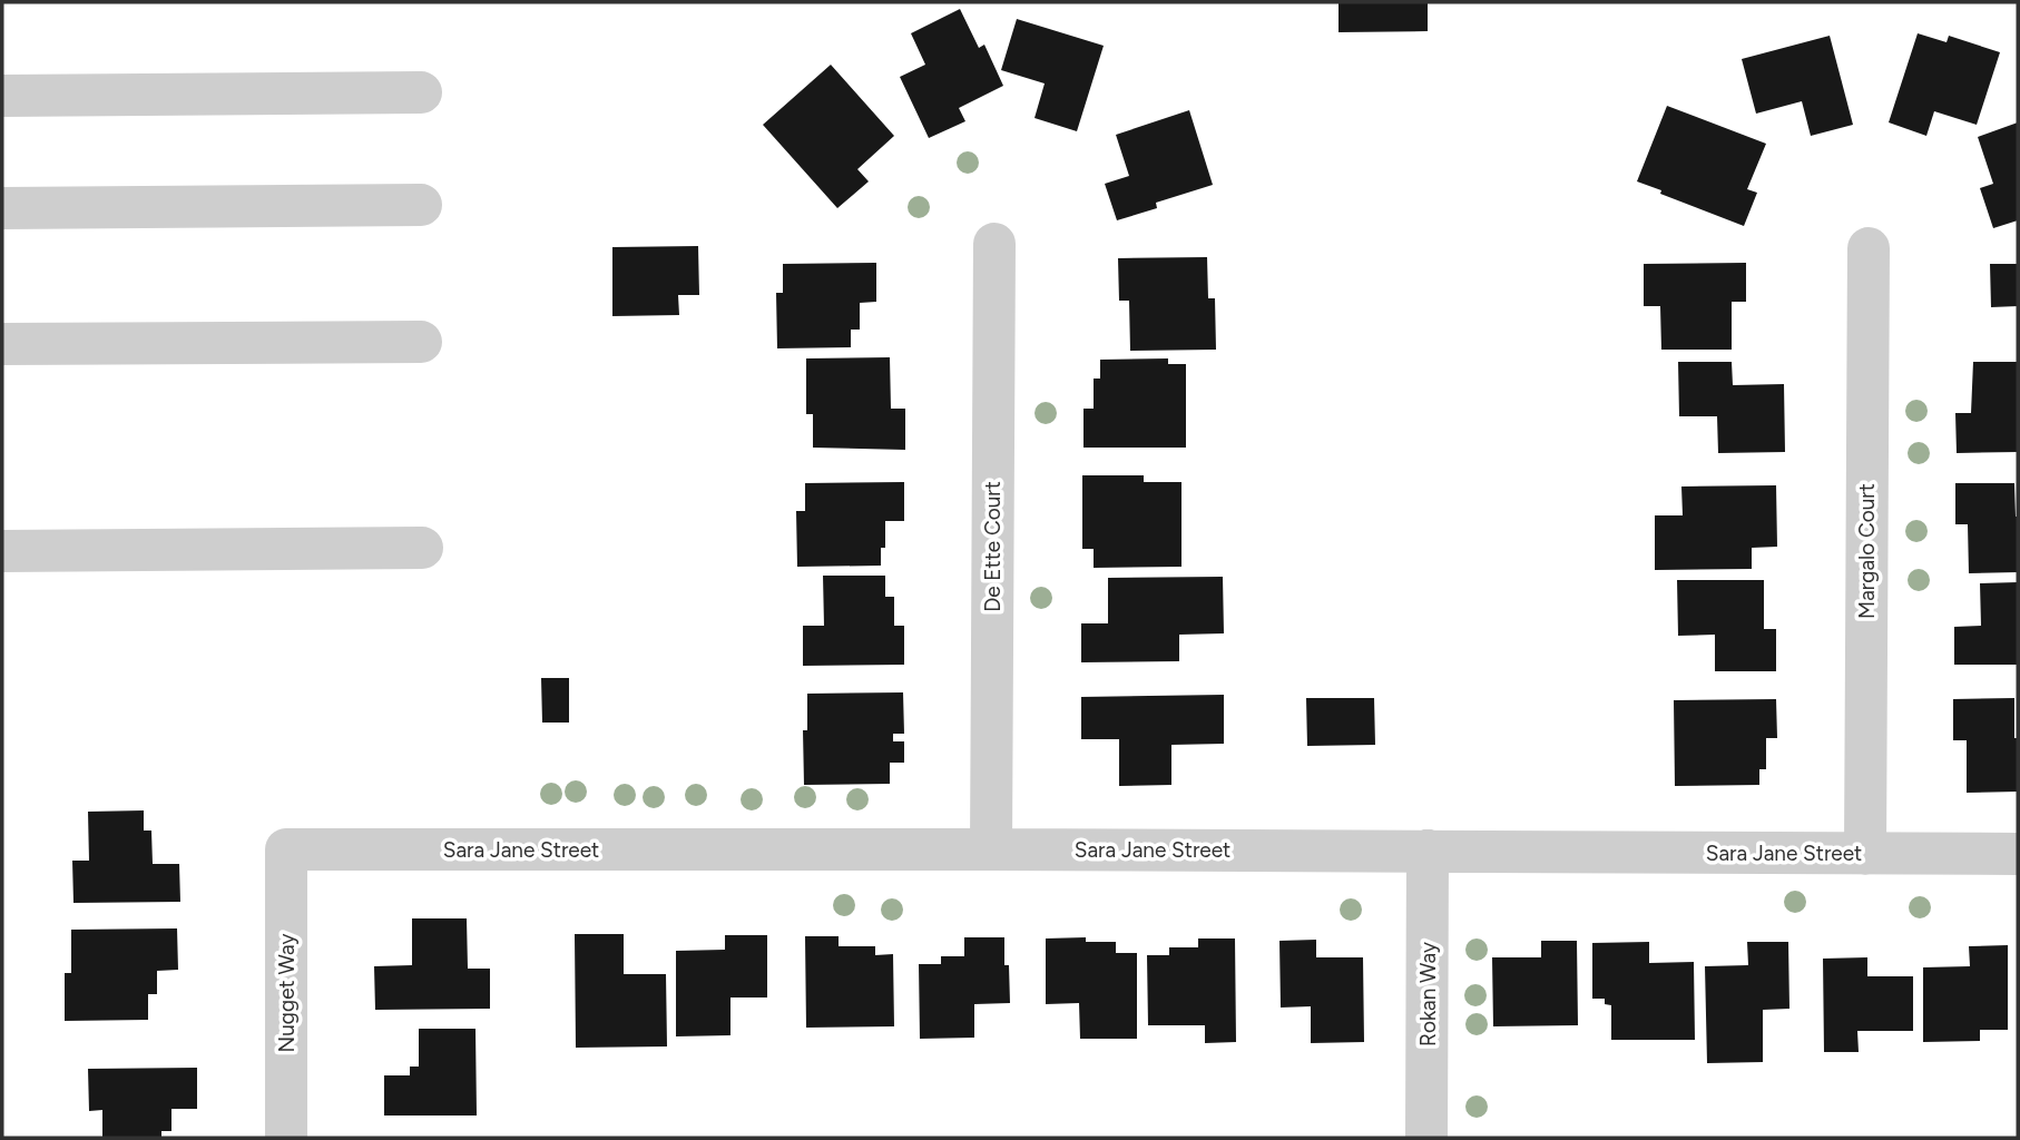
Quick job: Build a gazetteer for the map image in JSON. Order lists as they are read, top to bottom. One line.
{"streets":{"street":["De Ette Court","Margalo Court","Sara Jane Street","Nugget Way","Rokan Way"]},"crossings":[["De Ette Court","Sara Jane Street"],["Margalo Court","Sara Jane Street"],["Sara Jane Street","Nugget Way"],["Sara Jane Street","Rokan Way"]]}
